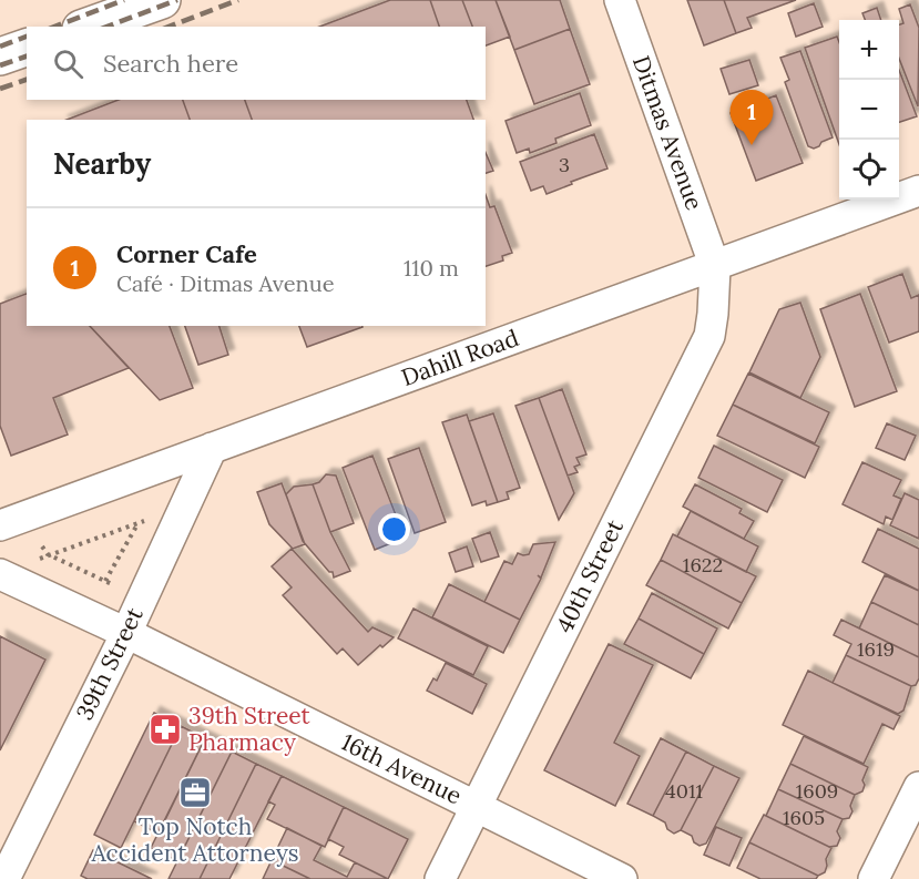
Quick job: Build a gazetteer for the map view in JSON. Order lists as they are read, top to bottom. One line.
{"streets":{"street":["Ditmas Avenue","Dahill Road","40th Street","39th Street","16th Avenue"]},"crossings":[["Ditmas Avenue","Dahill Road"],["Ditmas Avenue","40th Street"],["Dahill Road","40th Street"],["Dahill Road","39th Street"],["40th Street","16th Avenue"],["39th Street","16th Avenue"]],"places":{"pharmacy":["39th Street Pharmacy"],"office":["Top Notch Accident Attorneys"]},"house_numbers":["3","1622","1619","4011","1609","1605"],"page":{"map_buttons":["+","−"],"search":"Search here","pins":"1","heading":"Nearby","list":[{"mark":"1","name":"Corner Cafe","note":"Café · Ditmas Avenue","value":"110 m"}]}}
